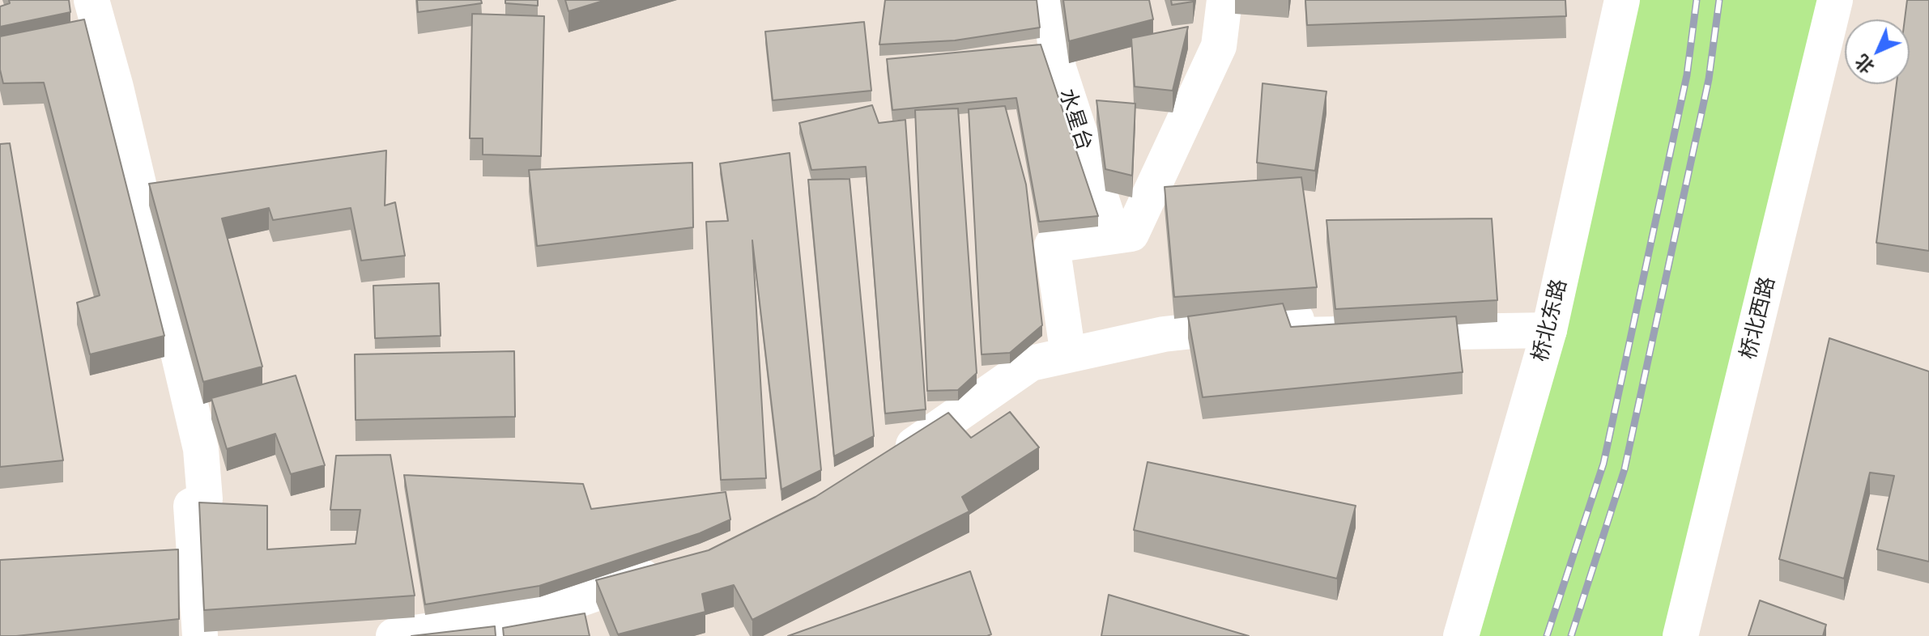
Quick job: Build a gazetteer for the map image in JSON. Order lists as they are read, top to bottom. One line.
{"streets":{"street":["水星台","桥北西路","桥北东路"]},"north":"bottom left"}
